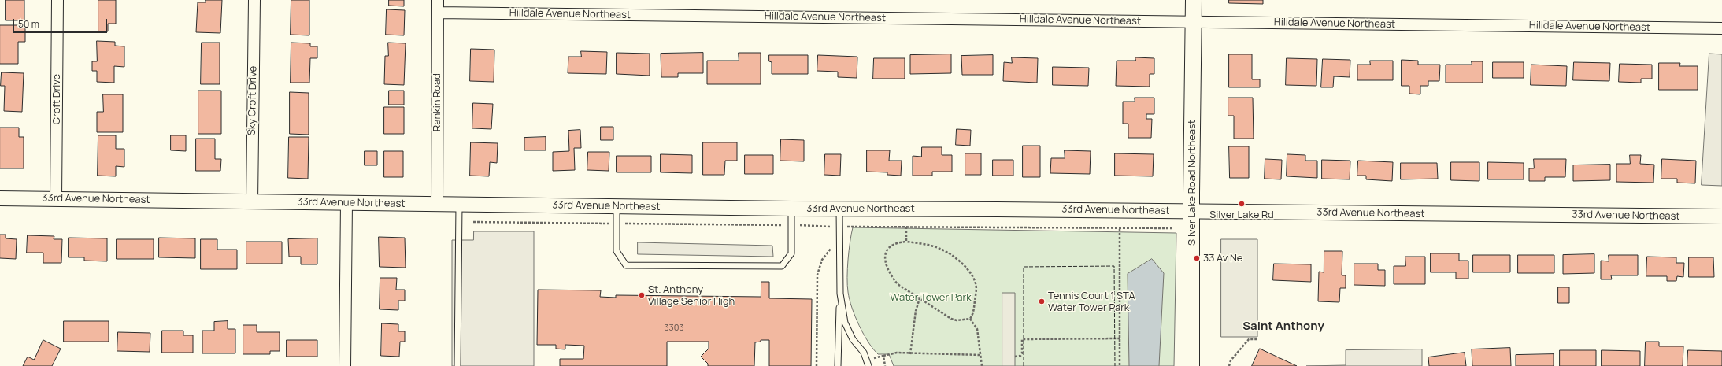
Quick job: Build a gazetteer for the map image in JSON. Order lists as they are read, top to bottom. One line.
{"streets":{"main road":["Silver Lake Road Northeast"],"street":["Hilldale Avenue Northeast","Croft Drive","Sky Croft Drive","Rankin Road","33rd Avenue Northeast"]},"crossings":[["Hilldale Avenue Northeast","Rankin Road"],["Hilldale Avenue Northeast","Silver Lake Road Northeast"],["Croft Drive","33rd Avenue Northeast"],["Sky Croft Drive","33rd Avenue Northeast"],["Rankin Road","33rd Avenue Northeast"],["Silver Lake Road Northeast","33rd Avenue Northeast"]],"districts":["Saint Anthony"],"parks":["Water Tower Park"],"places":["Silver Lake Rd","33 Av Ne","St. Anthony Village Senior High","Tennis Court 1 STA Water Tower Park"],"house_numbers":["3303"],"scale_bar":"50 m"}
